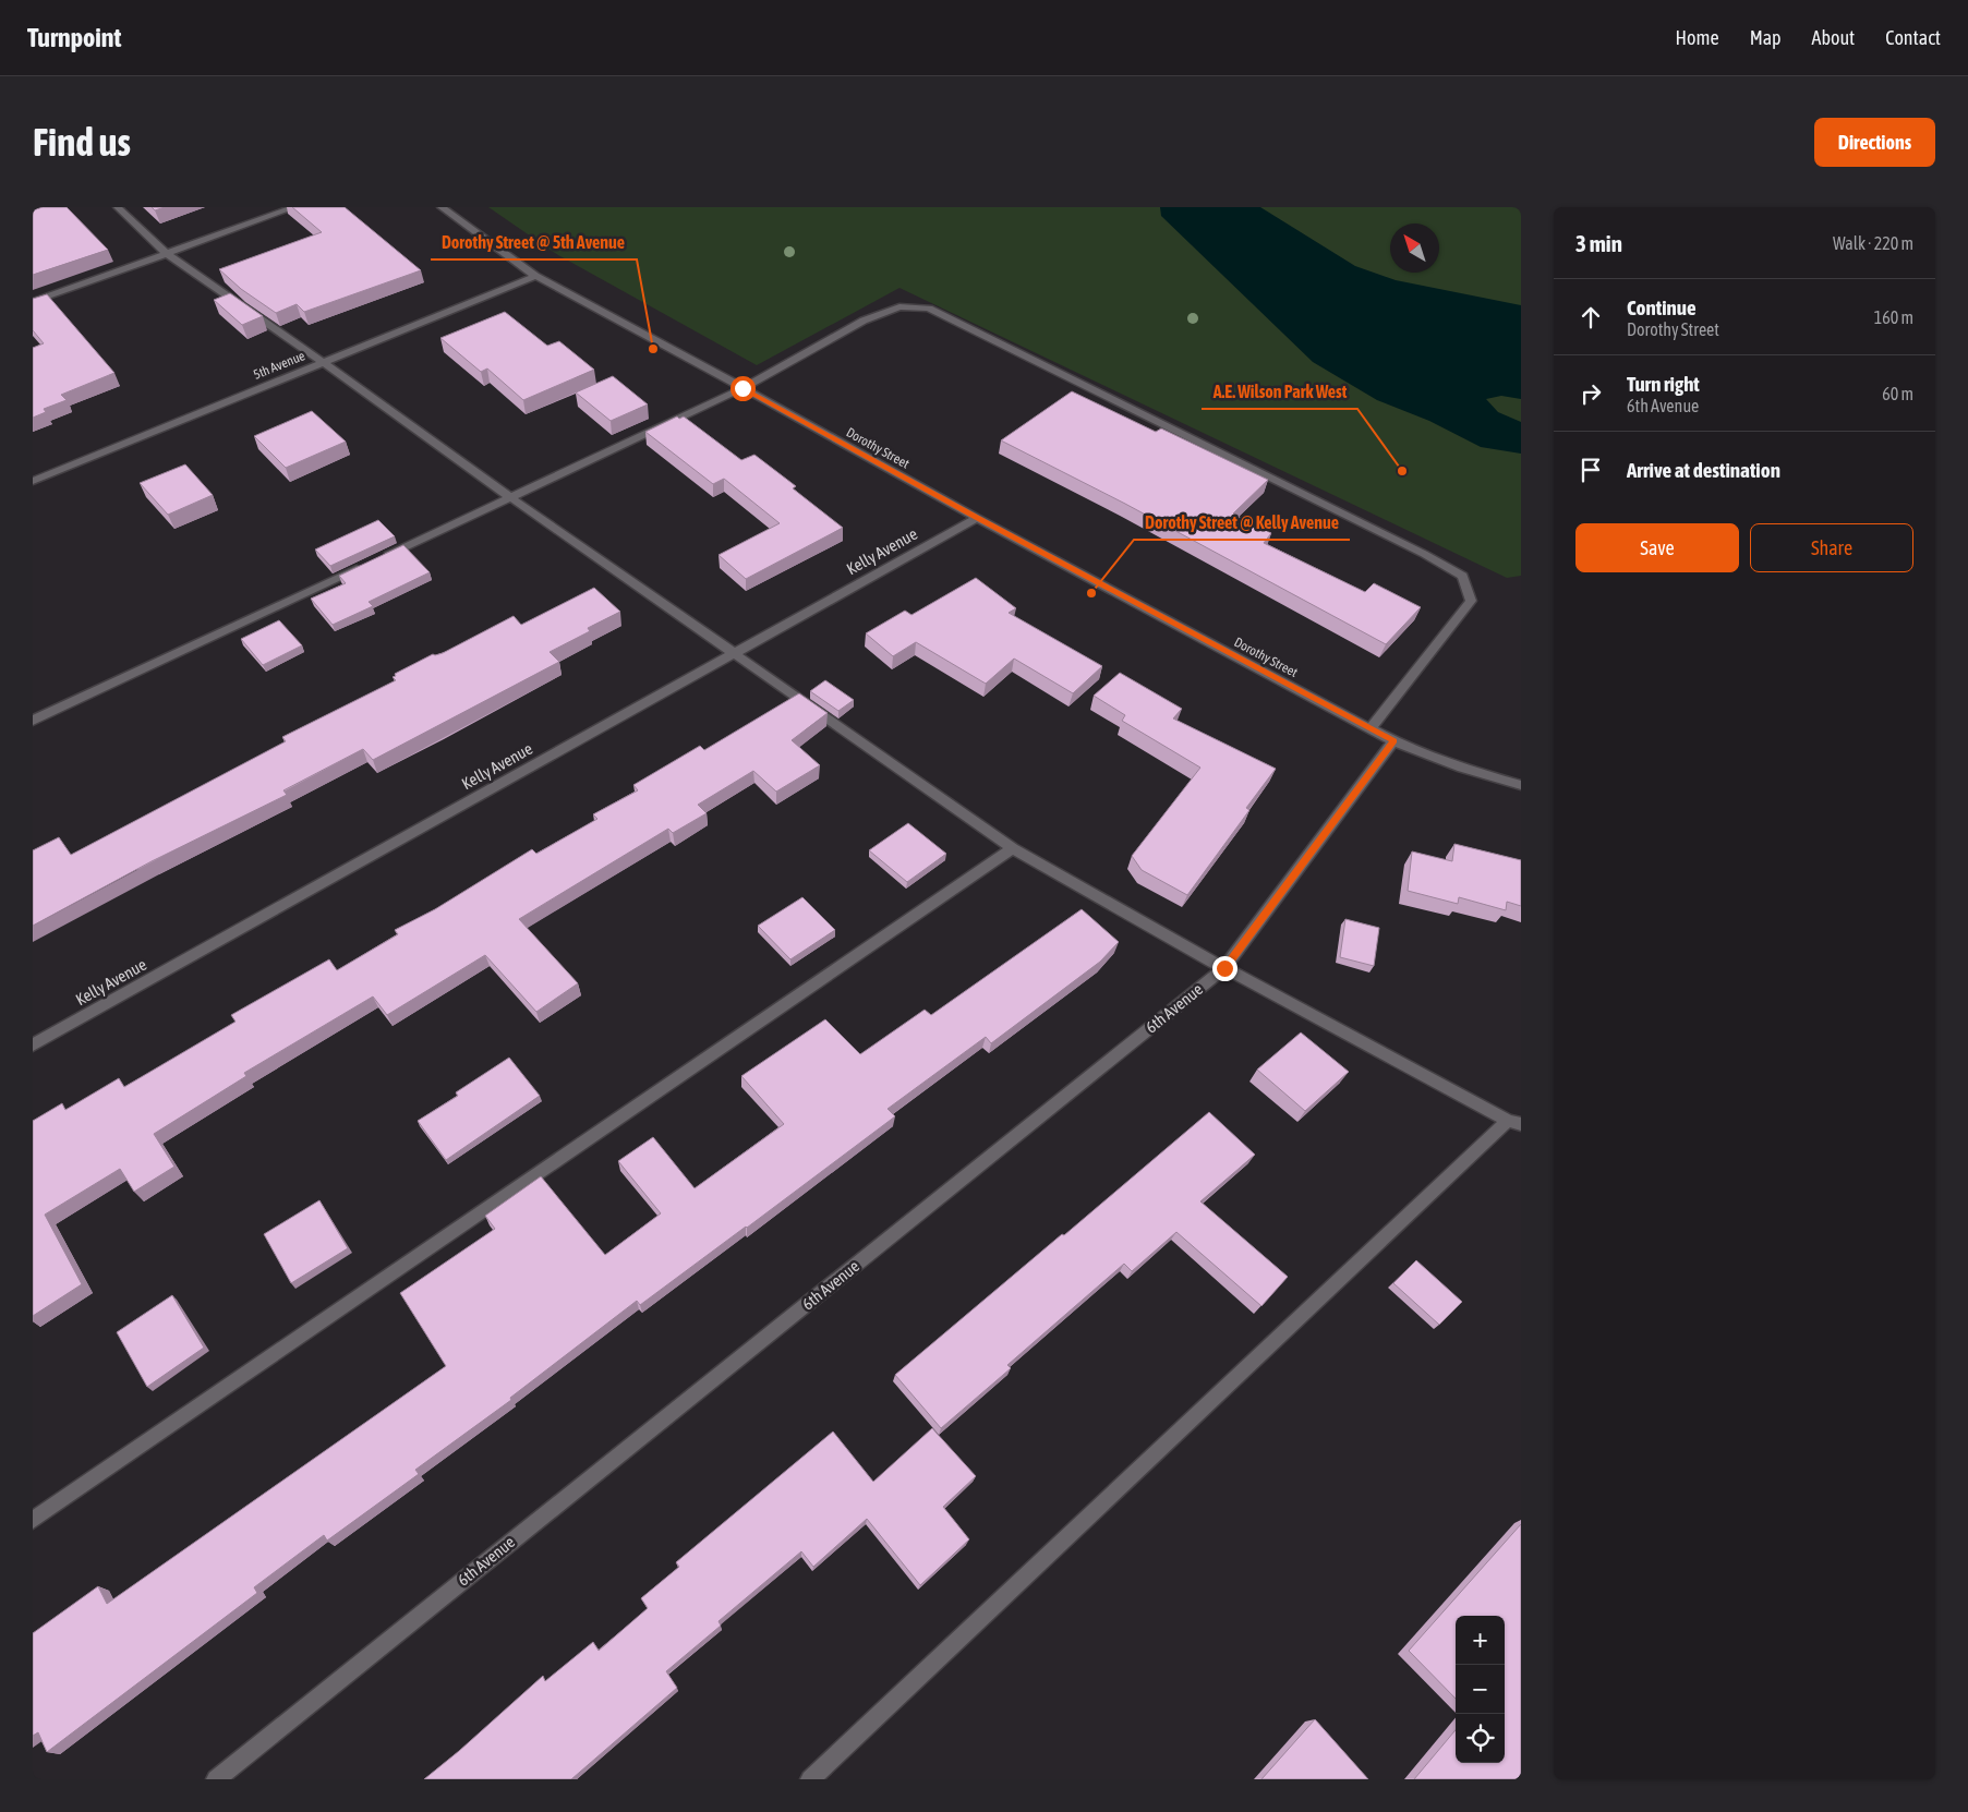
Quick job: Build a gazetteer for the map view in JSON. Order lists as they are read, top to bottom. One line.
{"streets":{"street":["5th Avenue","Dorothy Street","Kelly Avenue","6th Avenue"]},"crossings":[["5th Avenue","Dorothy Street"],["Dorothy Street","Kelly Avenue"],["Dorothy Street","6th Avenue"]],"places":["Dorothy Street @ 5th Avenue","A.E. Wilson Park West","Dorothy Street @ Kelly Avenue"],"north":"top left","page":{"header":"Turnpoint","nav":["Home","Map","About","Contact"],"buttons":["Directions",["Save","Share"]],"title":"Find us","heading":["3 min","Walk · 220 m"],"list":[["Continue","Dorothy Street","160 m"],["Turn right","6th Avenue","60 m"],"Arrive at destination"],"map_buttons":["+","−"]}}
